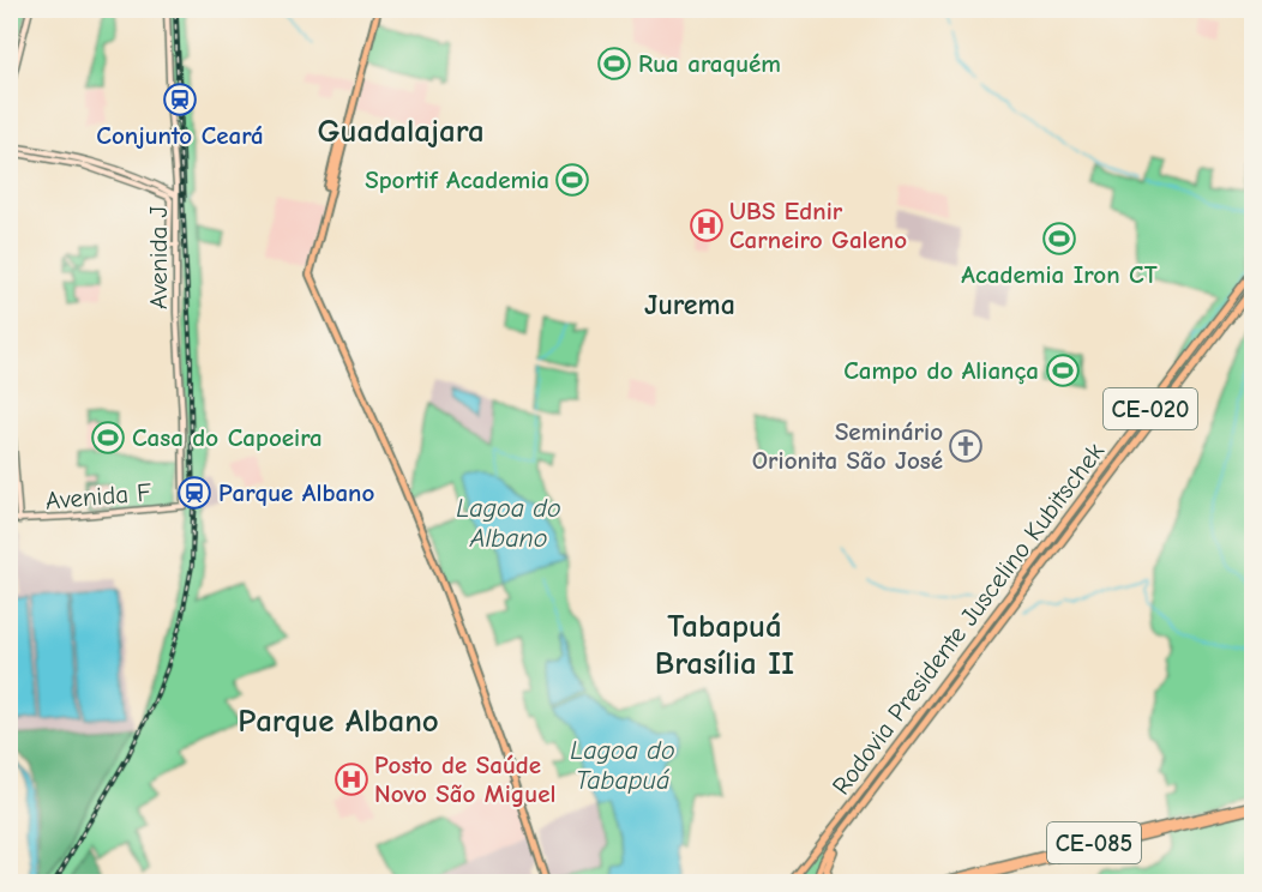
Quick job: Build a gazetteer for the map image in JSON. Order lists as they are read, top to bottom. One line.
{"streets":{"highway":["CE-020","Rodovia Presidente Juscelino Kubitschek","CE-085"],"street":["Avenida J","Avenida F"]},"crossings":[["Avenida J","Avenida F"]],"districts":["Guadalajara","Jurema","Tabapuá Brasília II","Parque Albano"],"water":["Lagoa do Albano","Lagoa do Tabapuá"],"places":{"sports":["Rua araquém","Sportif Academia","Academia Iron CT","Campo do Aliança","Casa do Capoeira"],"station":["Conjunto Ceará","Parque Albano"],"hospital":["UBS Ednir Carneiro Galeno","Posto de Saúde Novo São Miguel"],"church":["Seminário Orionita São José"]}}
